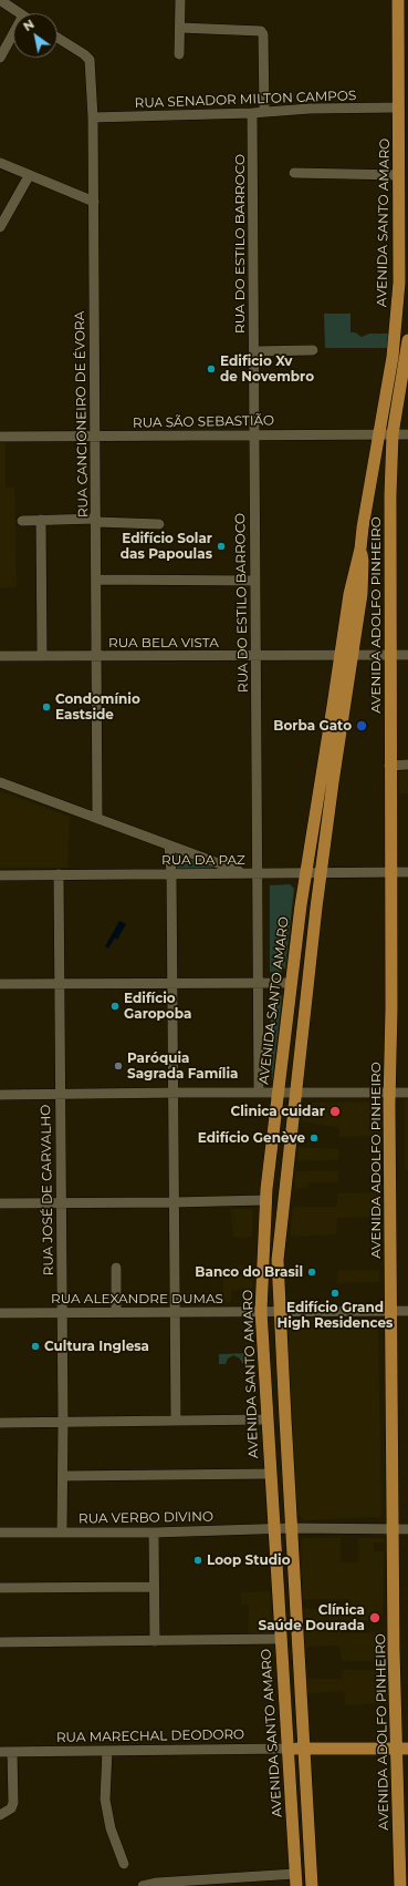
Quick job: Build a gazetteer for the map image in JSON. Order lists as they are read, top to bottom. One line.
{"streets":{"main road":["AVENIDA SANTO AMARO","AVENIDA ADOLFO PINHEIRO","RUA MARECHAL DEODORO"],"street":["RUA SENADOR MILTON CAMPOS","RUA DO ESTILO BARROCO","RUA CANCIONEIRO DE ÉVORA","RUA SÃO SEBASTIÃO","RUA BELA VISTA","RUA DA PAZ","RUA JOSÉ DE CARVALHO","RUA ALEXANDRE DUMAS","RUA VERBO DIVINO"]},"crossings":[["RUA SENADOR MILTON CAMPOS","AVENIDA SANTO AMARO"],["RUA SENADOR MILTON CAMPOS","RUA DO ESTILO BARROCO"],["RUA SENADOR MILTON CAMPOS","RUA CANCIONEIRO DE ÉVORA"],["AVENIDA SANTO AMARO","RUA SÃO SEBASTIÃO"],["AVENIDA SANTO AMARO","RUA BELA VISTA"],["AVENIDA SANTO AMARO","RUA DA PAZ"],["AVENIDA SANTO AMARO","RUA ALEXANDRE DUMAS"],["AVENIDA SANTO AMARO","RUA VERBO DIVINO"],["AVENIDA SANTO AMARO","RUA MARECHAL DEODORO"],["RUA DO ESTILO BARROCO","RUA SÃO SEBASTIÃO"],["RUA DO ESTILO BARROCO","RUA BELA VISTA"],["RUA DO ESTILO BARROCO","RUA DA PAZ"],["RUA CANCIONEIRO DE ÉVORA","RUA SÃO SEBASTIÃO"],["RUA CANCIONEIRO DE ÉVORA","RUA BELA VISTA"],["RUA SÃO SEBASTIÃO","AVENIDA ADOLFO PINHEIRO"],["AVENIDA ADOLFO PINHEIRO","RUA BELA VISTA"],["AVENIDA ADOLFO PINHEIRO","RUA DA PAZ"],["AVENIDA ADOLFO PINHEIRO","RUA ALEXANDRE DUMAS"],["AVENIDA ADOLFO PINHEIRO","RUA VERBO DIVINO"],["AVENIDA ADOLFO PINHEIRO","RUA MARECHAL DEODORO"],["RUA DA PAZ","RUA JOSÉ DE CARVALHO"],["RUA JOSÉ DE CARVALHO","RUA ALEXANDRE DUMAS"],["RUA JOSÉ DE CARVALHO","RUA VERBO DIVINO"]],"places":["Edificio Xv de Novembro","Edifício Solar das Papoulas","Condomínio Eastside","Borba Gato","Edifício Garopoba","Paróquia Sagrada Família","Clinica cuidar","Edifício Genève","Banco do Brasil","Edifício Grand High Residences","Cultura Inglesa","Loop Studio","Clínica Saúde Dourada"],"north":"top left"}
